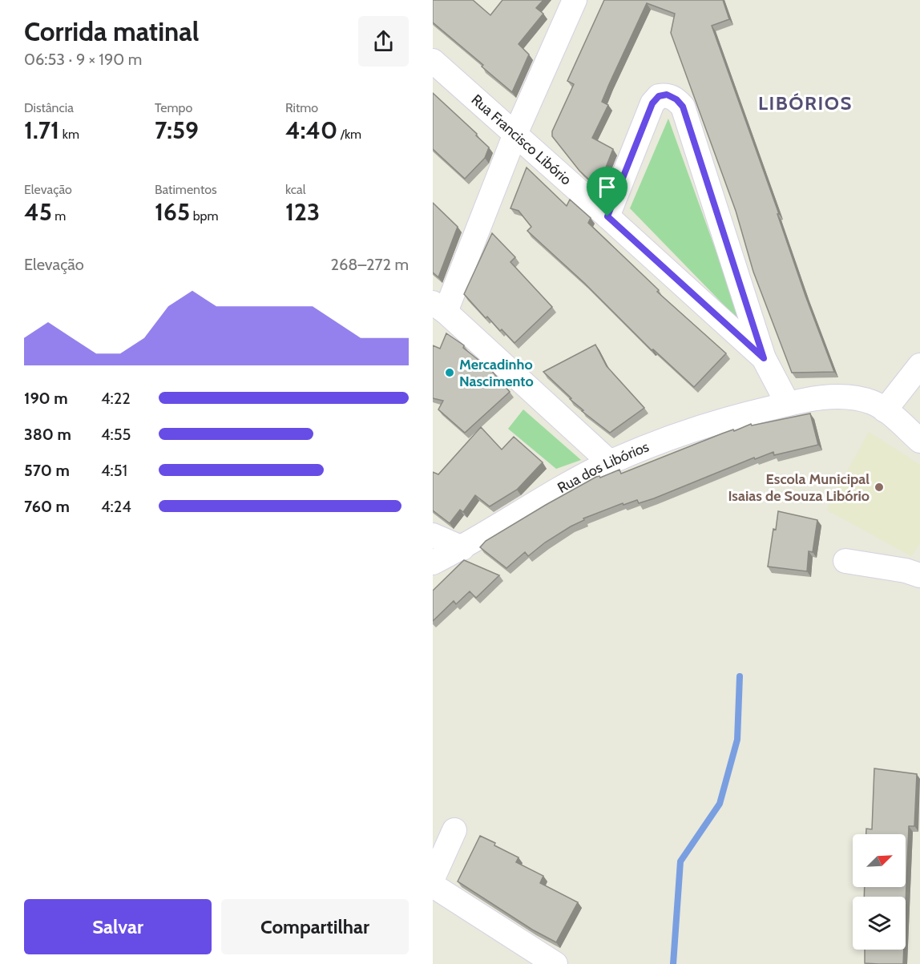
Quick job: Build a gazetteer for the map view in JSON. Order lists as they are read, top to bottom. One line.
{"streets":{"street":["Rua Francisco Libório","Rua dos Libórios"]},"crossings":[["Rua Francisco Libório","Rua dos Libórios"]],"districts":["LIBÓRIOS"],"places":["Mercadinho Nascimento","Escola Municipal Isaias de Souza Libório"],"north":"top right","page":{"heading":["Corrida matinal","06:53 · 9 × 190 m"],"stats":[["Distância","1.71 km"],["Tempo","7:59"],["Ritmo","4:40 /km"],["Elevação","45 m"],["Batimentos","165 bpm"],["kcal","123"]],"chart":["Elevação","268–272 m"],"list":[{"name":"190 m","note":"4:22"},{"name":"380 m","note":"4:55"},{"name":"570 m","note":"4:51"},{"name":"760 m","note":"4:24"}],"buttons":["Salvar","Compartilhar"]}}
